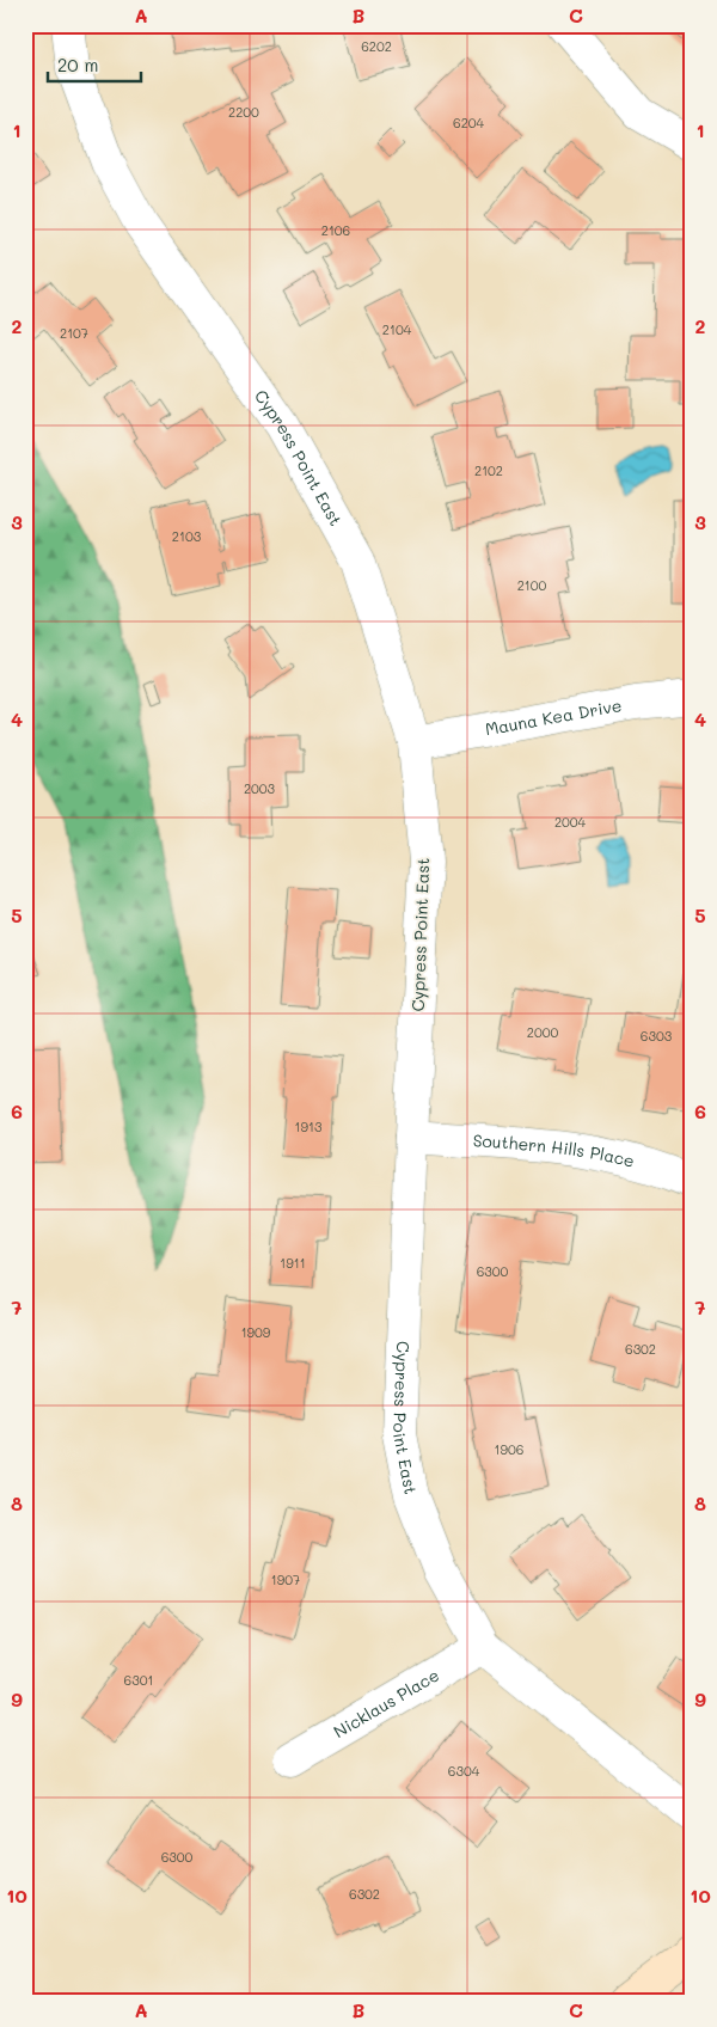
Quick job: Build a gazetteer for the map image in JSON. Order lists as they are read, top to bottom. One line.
{"streets":{"street":["Cypress Point East","Mauna Kea Drive","Southern Hills Place","Nicklaus Place"]},"crossings":[["Cypress Point East","Mauna Kea Drive"],["Cypress Point East","Southern Hills Place"],["Cypress Point East","Nicklaus Place"]],"house_numbers":["6202","2200","6204","2106","2104","2107","2102","2103","2100","2003","2004","2000","6303","1913","1911","6300","1909","6302","1906","1907","6301","6304","6300","6302"],"scale_bar":"20 m","grid":{"columns":["A","B","C"],"rows":["1","2","3","4","5","6","7","8","9","10"]}}
